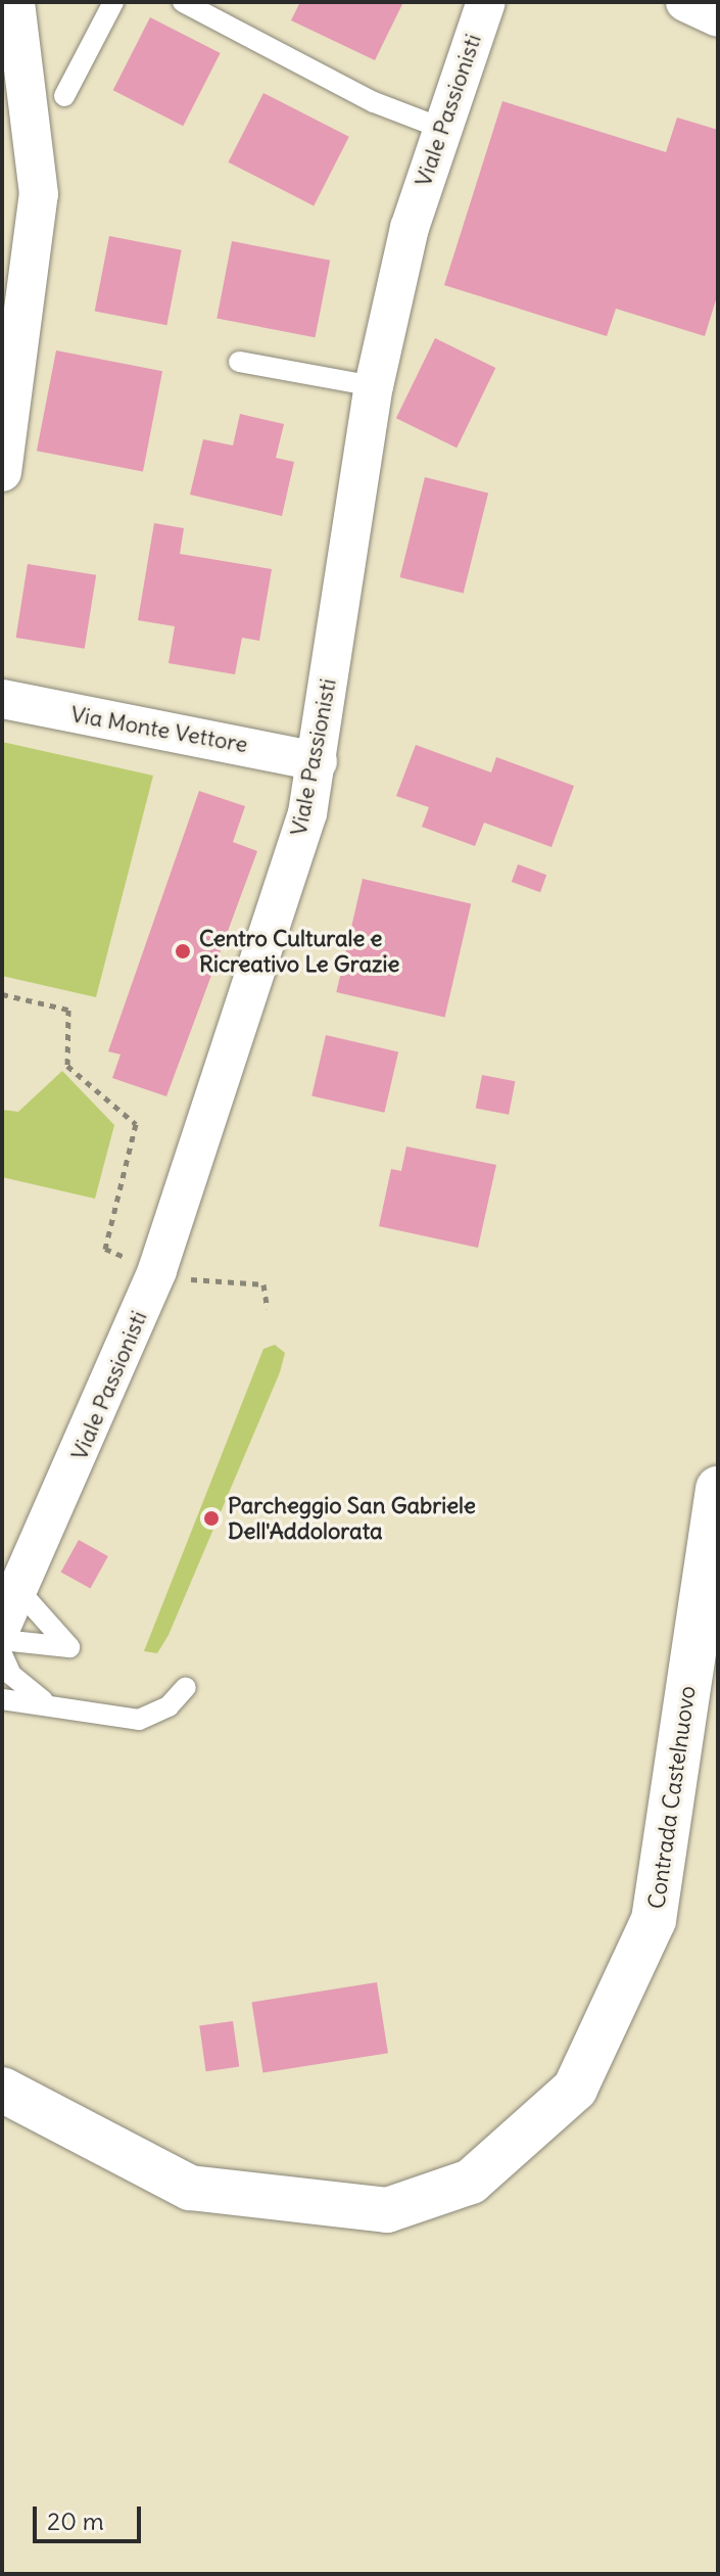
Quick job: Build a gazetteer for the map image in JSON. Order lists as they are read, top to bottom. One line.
{"streets":{"main road":["Contrada Castelnuovo"],"street":["Viale Passionisti","Via Monte Vettore"]},"crossings":[["Viale Passionisti","Via Monte Vettore"]],"places":["Centro Culturale e Ricreativo Le Grazie","Parcheggio San Gabriele Dell'Addolorata"],"scale_bar":"20 m"}
